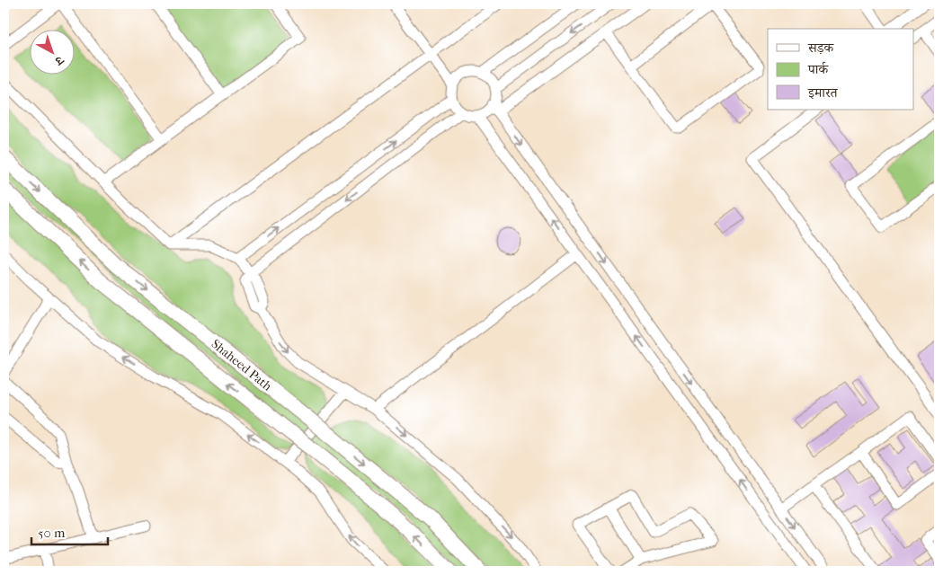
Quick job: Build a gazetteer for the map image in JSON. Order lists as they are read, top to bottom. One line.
{"streets":{"highway":["Shaheed Path"]},"legend":["सड़क","पार्क","इमारत"],"scale_bar":"50 m","north":"bottom right"}
